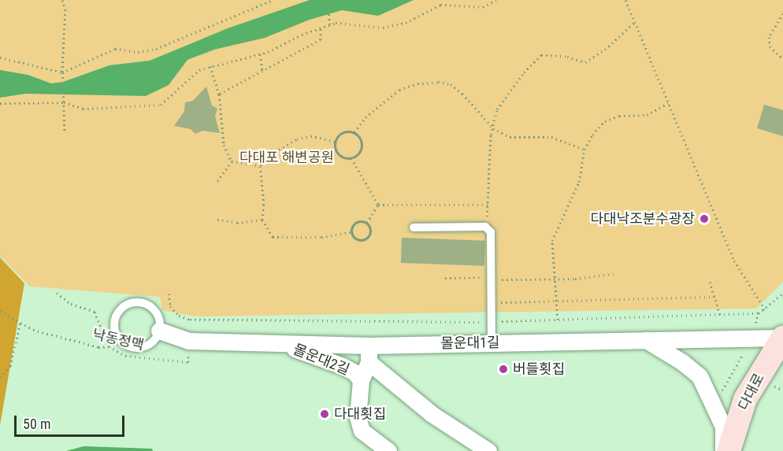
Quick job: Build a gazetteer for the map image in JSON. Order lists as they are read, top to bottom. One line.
{"streets":{"main road":["다대로"],"street":["몰운대1길","몰운대2길"],"path":["낙동정맥"]},"crossings":[["낙동정맥","몰운대1길"],["몰운대1길","몰운대2길"],["몰운대1길","다대로"]],"parks":["다대포 해변공원"],"places":["다대낙조분수광장","버들횟집","다대횟집"],"scale_bar":"50 m"}
